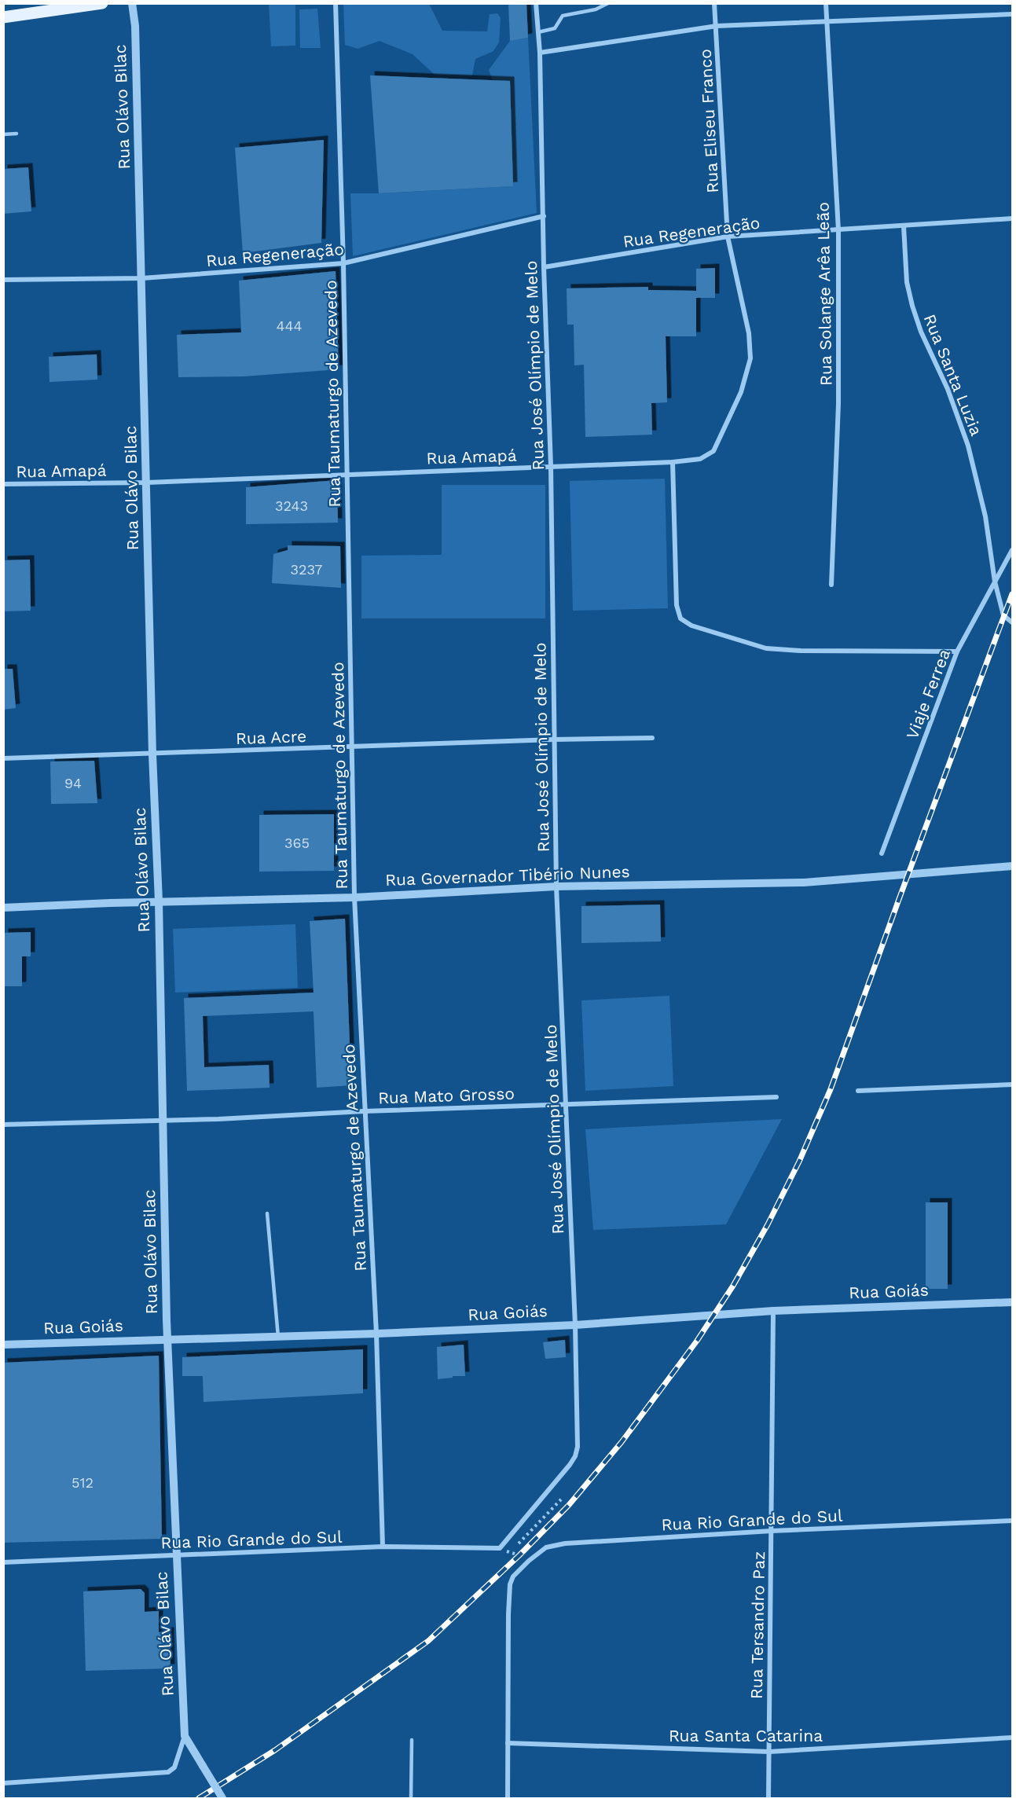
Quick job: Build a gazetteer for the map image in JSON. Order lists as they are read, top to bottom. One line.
{"streets":{"street":["Rua Olávo Bilac","Rua Eliseu Franco","Rua Regeneração","Rua Solange Arêa Leão","Rua José Olímpio de Melo","Rua Santa Luzia","Rua Taumaturgo de Azevedo","Rua Amapá","Viaje Ferrea","Rua Acre","Rua Governador Tibério Nunes","Rua Mato Grosso","Rua Goiás","Rua Rio Grande do Sul","Rua Tersandro Paz","Rua Santa Catarina"]},"crossings":[["Rua Olávo Bilac","Rua Regeneração"],["Rua Olávo Bilac","Rua Amapá"],["Rua Olávo Bilac","Rua Acre"],["Rua Olávo Bilac","Rua Governador Tibério Nunes"],["Rua Olávo Bilac","Rua Mato Grosso"],["Rua Olávo Bilac","Rua Goiás"],["Rua Olávo Bilac","Rua Rio Grande do Sul"],["Rua Eliseu Franco","Rua Regeneração"],["Rua Eliseu Franco","Rua Amapá"],["Rua Regeneração","Rua Solange Arêa Leão"],["Rua Regeneração","Rua José Olímpio de Melo"],["Rua Regeneração","Rua Santa Luzia"],["Rua Regeneração","Rua Taumaturgo de Azevedo"],["Rua Regeneração","Rua Amapá"],["Rua José Olímpio de Melo","Rua Amapá"],["Rua José Olímpio de Melo","Rua Acre"],["Rua José Olímpio de Melo","Rua Governador Tibério Nunes"],["Rua José Olímpio de Melo","Rua Mato Grosso"],["Rua José Olímpio de Melo","Rua Goiás"],["Rua José Olímpio de Melo","Rua Rio Grande do Sul"],["Rua Santa Luzia","Viaje Ferrea"],["Rua Taumaturgo de Azevedo","Rua Amapá"],["Rua Taumaturgo de Azevedo","Rua Acre"],["Rua Taumaturgo de Azevedo","Rua Governador Tibério Nunes"],["Rua Taumaturgo de Azevedo","Rua Mato Grosso"],["Rua Taumaturgo de Azevedo","Rua Goiás"],["Rua Taumaturgo de Azevedo","Rua Rio Grande do Sul"],["Rua Goiás","Rua Tersandro Paz"],["Rua Rio Grande do Sul","Rua Tersandro Paz"],["Rua Rio Grande do Sul","Rua Santa Catarina"],["Rua Tersandro Paz","Rua Santa Catarina"]],"house_numbers":["444","3243","3237","94","365","512"]}
